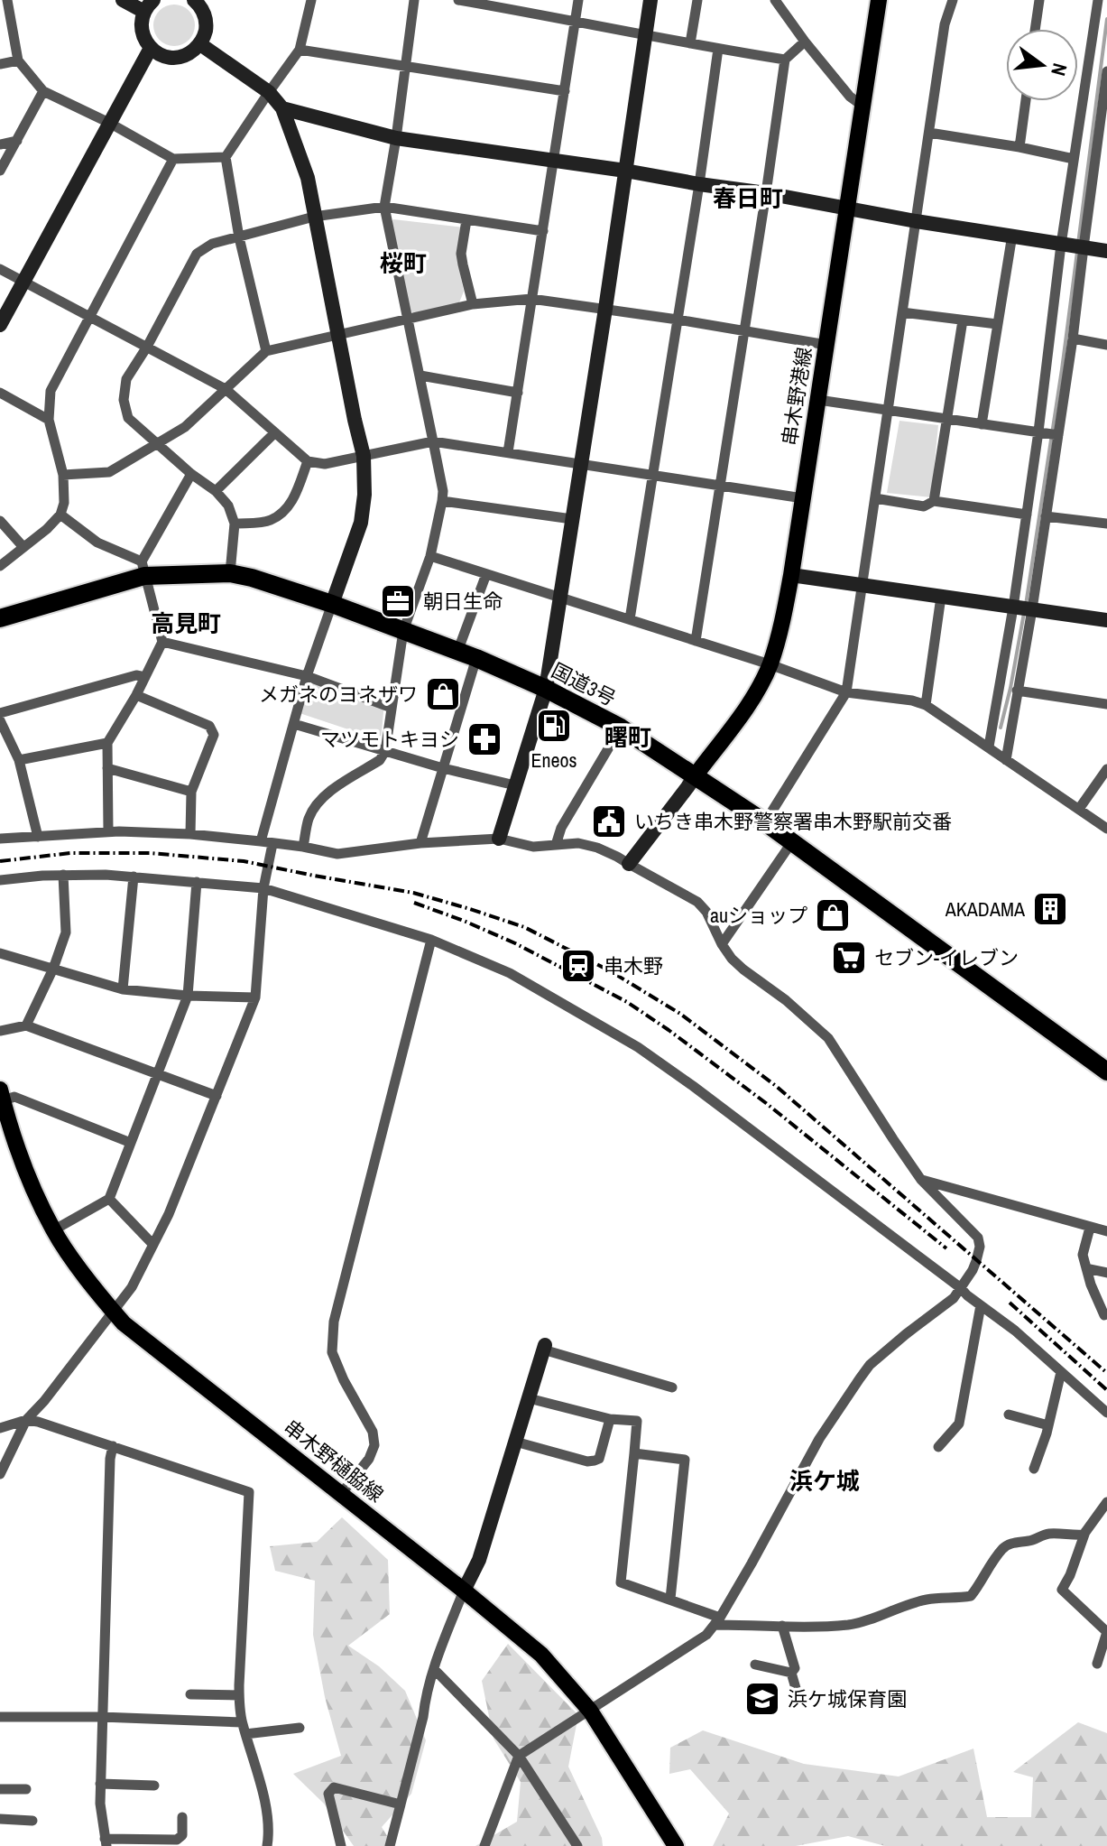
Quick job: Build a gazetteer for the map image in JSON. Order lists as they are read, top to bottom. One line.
{"streets":{"highway":["国道3号"],"main road":["串木野港線","串木野樋脇線"]},"crossings":[["串木野港線","国道3号"]],"districts":["春日町","桜町","高見町","曙町","浜ケ城"],"places":{"office":["朝日生命"],"shop":["メガネのヨネザワ","auショップ"],"fuel station":["Eneos"],"pharmacy":["マツモトキヨシ"],"public building":["いちき串木野警察署串木野駅前交番"],"building":["AKADAMA"],"supermarket":["セブン-イレブン"],"station":["串木野"],"school or university":["浜ケ城保育園"]},"north":"right"}
